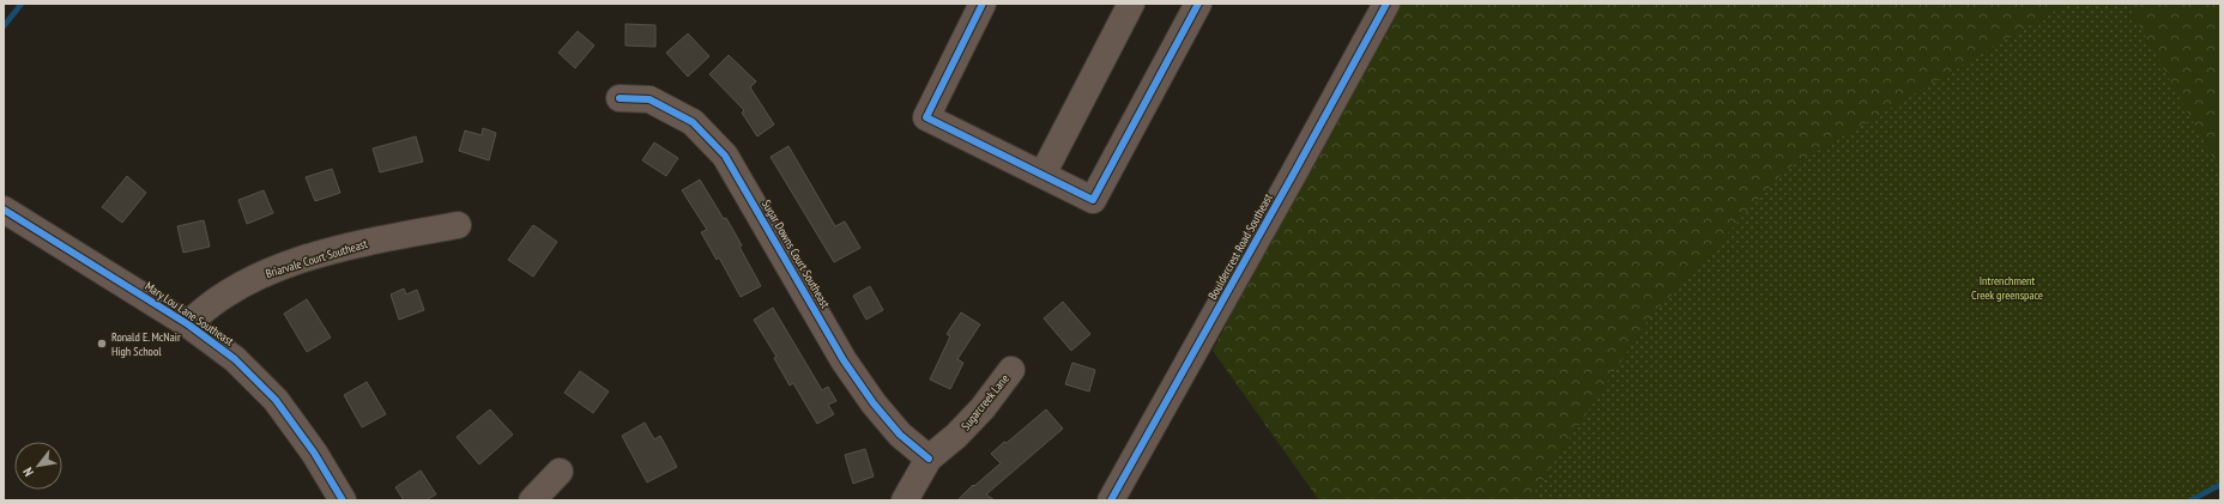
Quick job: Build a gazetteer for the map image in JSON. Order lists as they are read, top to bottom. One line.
{"streets":{"street":["Bouldercrest Road Southeast","Sugar Downs Court Southeast","Briarvale Court Southeast","Mary Lou Lane Southeast","Sugarcreek Lane"]},"crossings":[["Sugar Downs Court Southeast","Sugarcreek Lane"],["Briarvale Court Southeast","Mary Lou Lane Southeast"]],"parks":["Intrenchment Creek greenspace"],"places":["Ronald E. McNair High School"],"north":"bottom left"}
